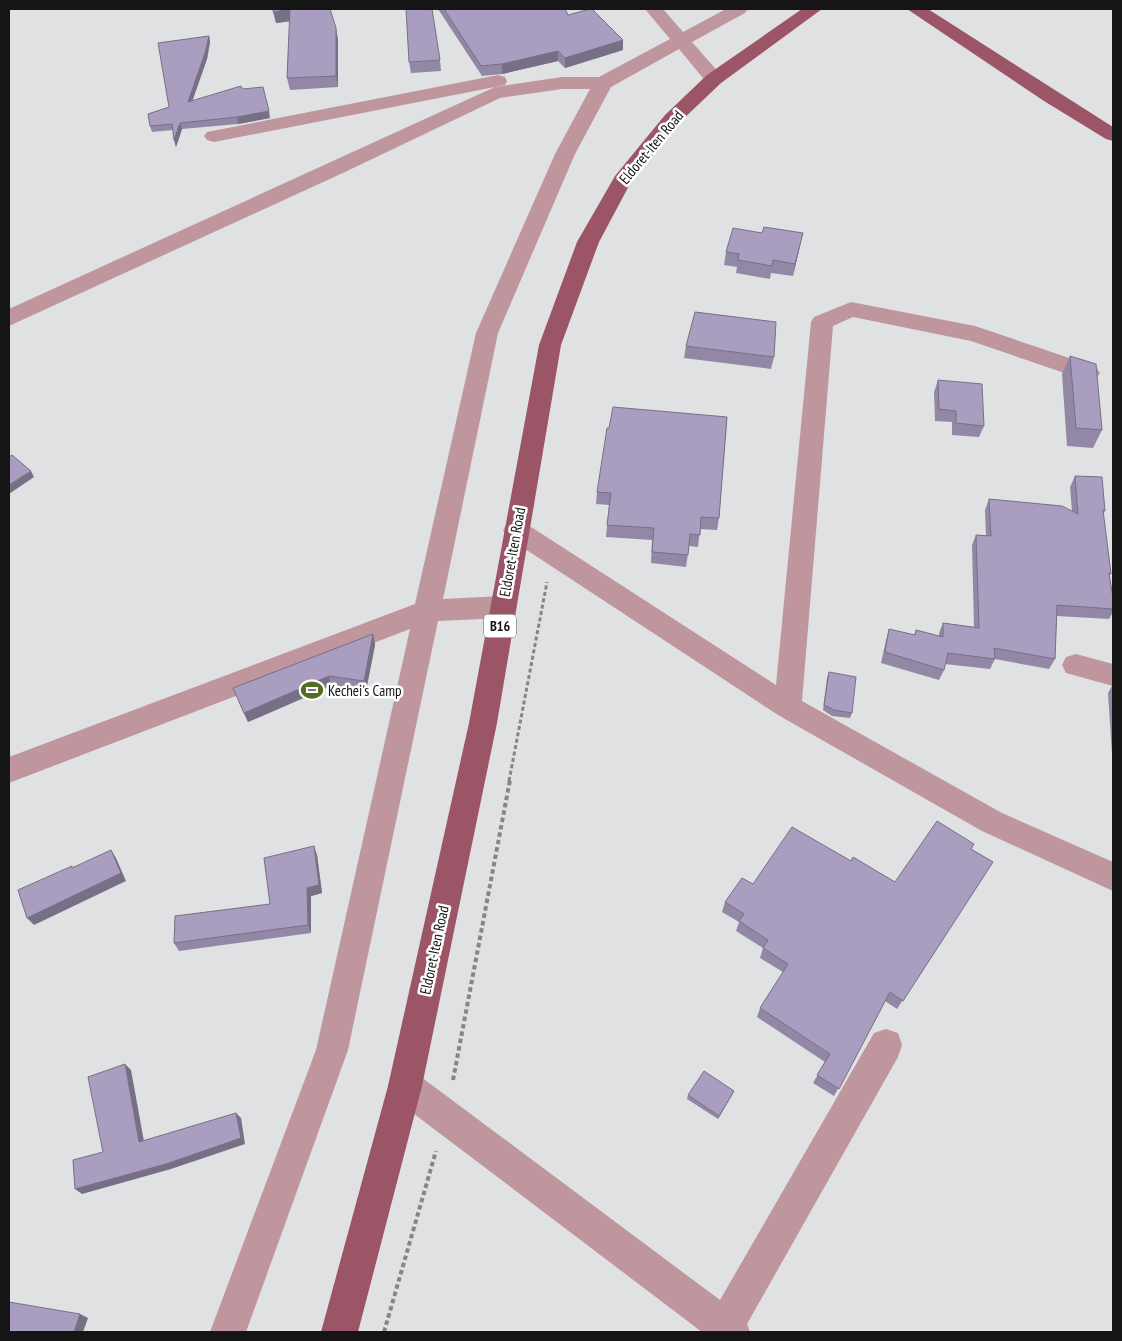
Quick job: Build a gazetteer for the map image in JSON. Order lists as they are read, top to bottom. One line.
{"streets":{"main road":["Eldoret-Iten Road","B16"]},"places":{"sports":["Kechei's Camp"]}}
